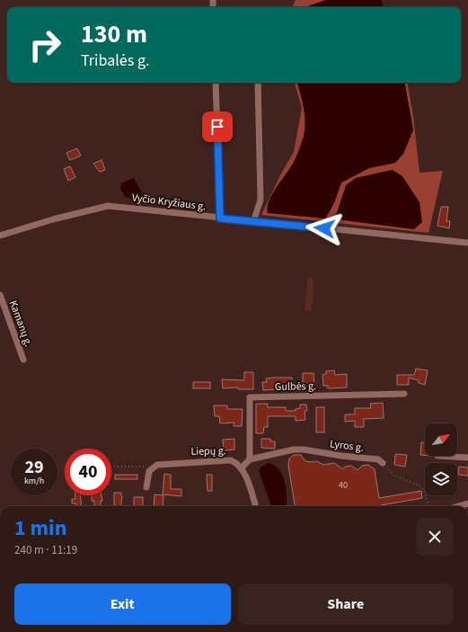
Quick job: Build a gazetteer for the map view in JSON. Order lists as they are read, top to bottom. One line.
{"streets":{"street":["Vyčio Kryžiaus g.","Kamanų g.","Gulbės g.","Lyros g.","Liepų g."]},"crossings":[["Gulbės g.","Lyros g."]],"house_numbers":["40"],"north":"top right","page":{"turn":["130 m","Tribalės g."],"speed":"29 km/h","limit":"40","heading":["1 min","240 m · 11:19"],"buttons":["Exit","Share"]}}
